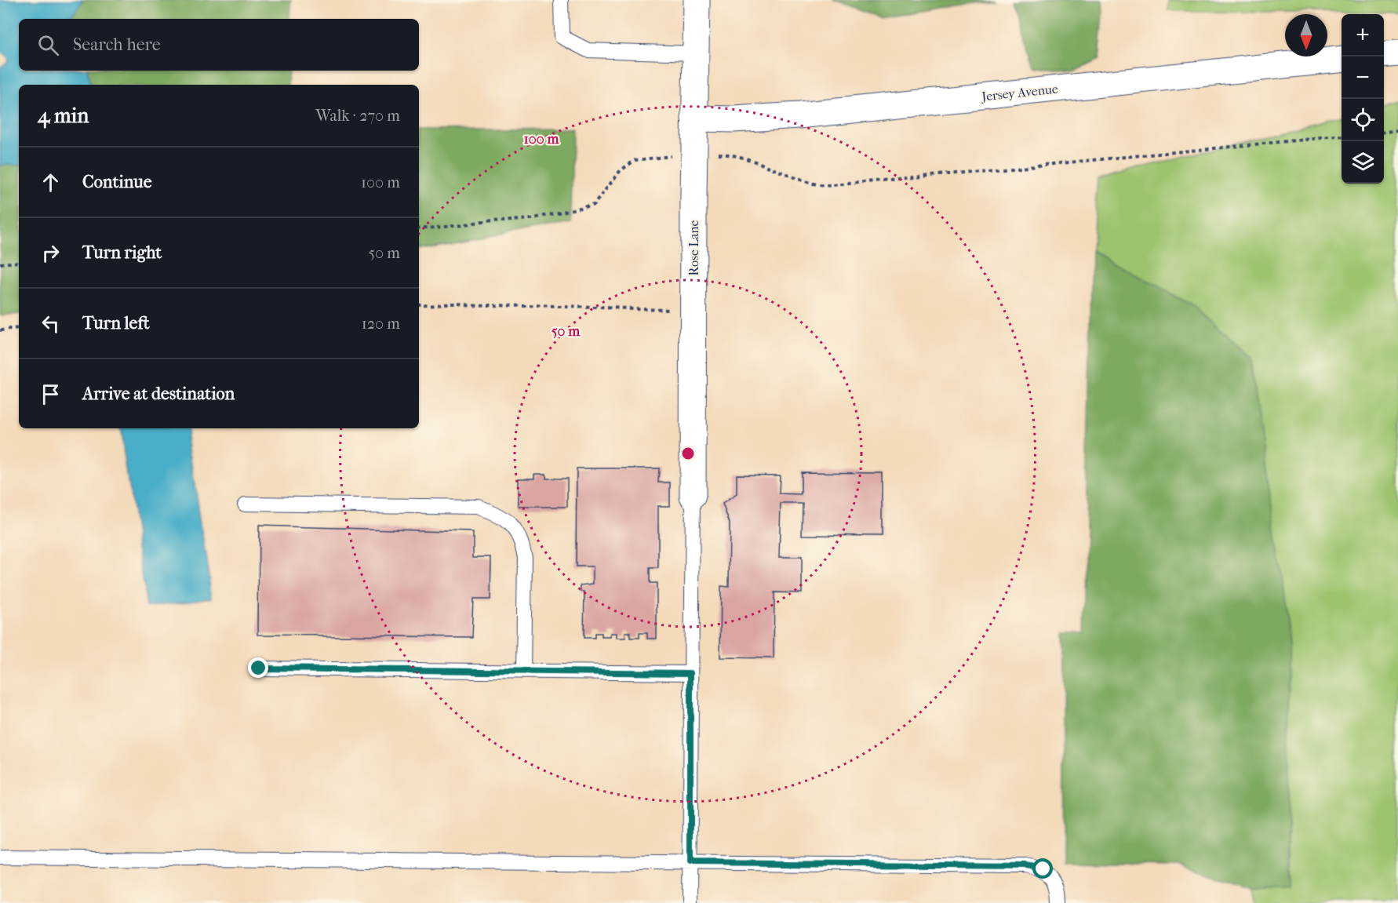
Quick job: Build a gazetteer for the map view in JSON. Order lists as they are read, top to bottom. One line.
{"streets":{"street":["Jersey Avenue","Rose Lane"]},"crossings":[["Jersey Avenue","Rose Lane"]],"north":"bottom","page":{"map_buttons":["+","−"],"search":"Search here","heading":["4 min","Walk · 270 m"],"list":[["Continue","100 m"],["Turn right","50 m"],["Turn left","120 m"],"Arrive at destination"]},"rings":["100 m","50 m"]}
